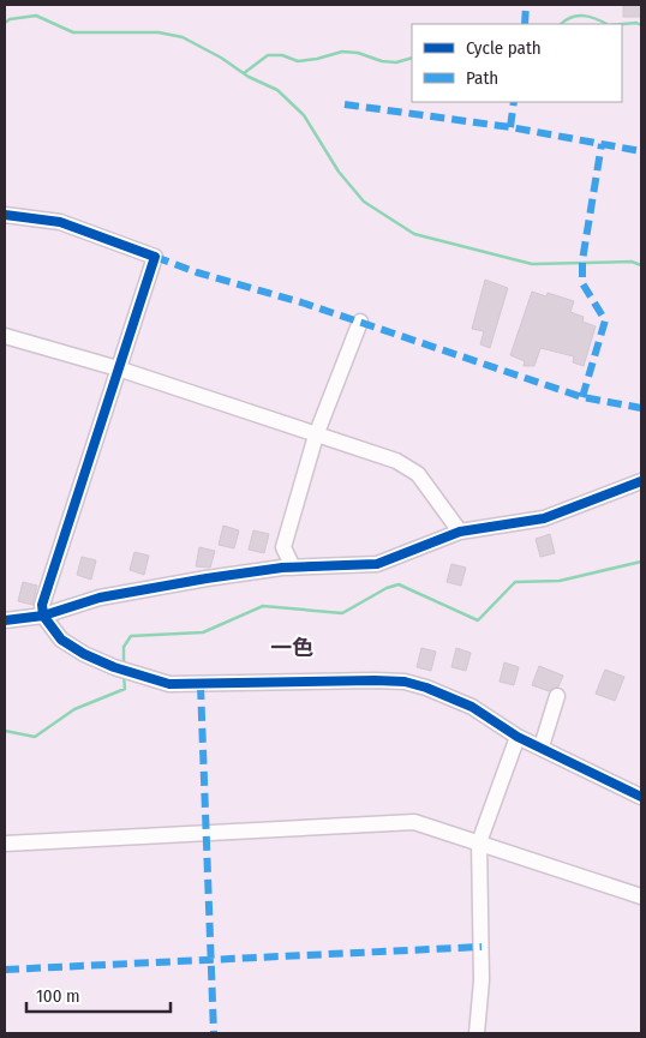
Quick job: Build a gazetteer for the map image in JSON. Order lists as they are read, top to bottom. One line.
{"districts":["一色"],"legend":["Cycle path","Path"],"scale_bar":"100 m"}
